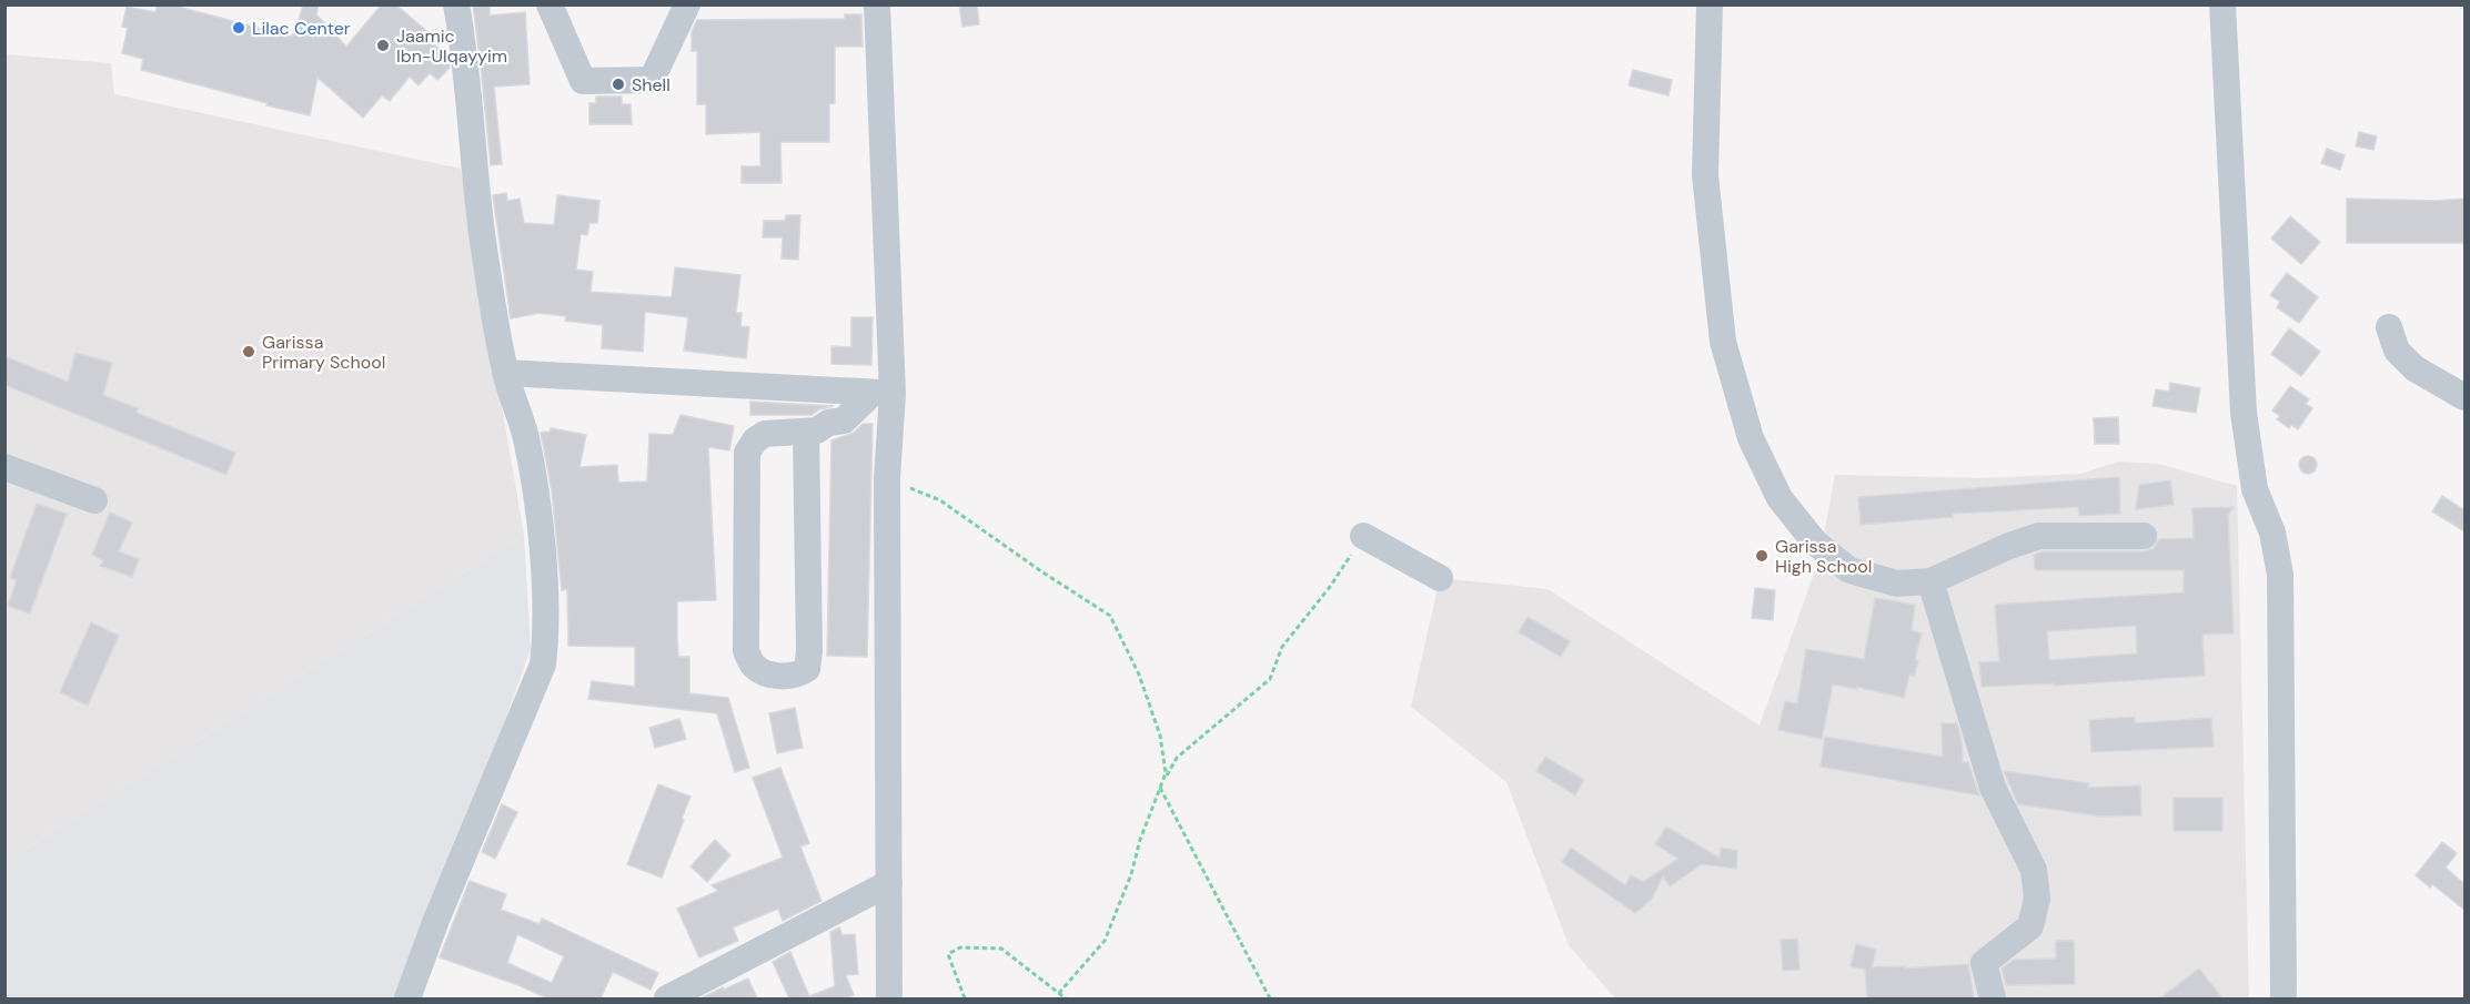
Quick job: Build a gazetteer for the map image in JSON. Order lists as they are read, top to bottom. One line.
{"places":["Lilac Center","Jaamic Ibn-Ulqayyim","Shell","Garissa Primary School","Garissa High School"]}
